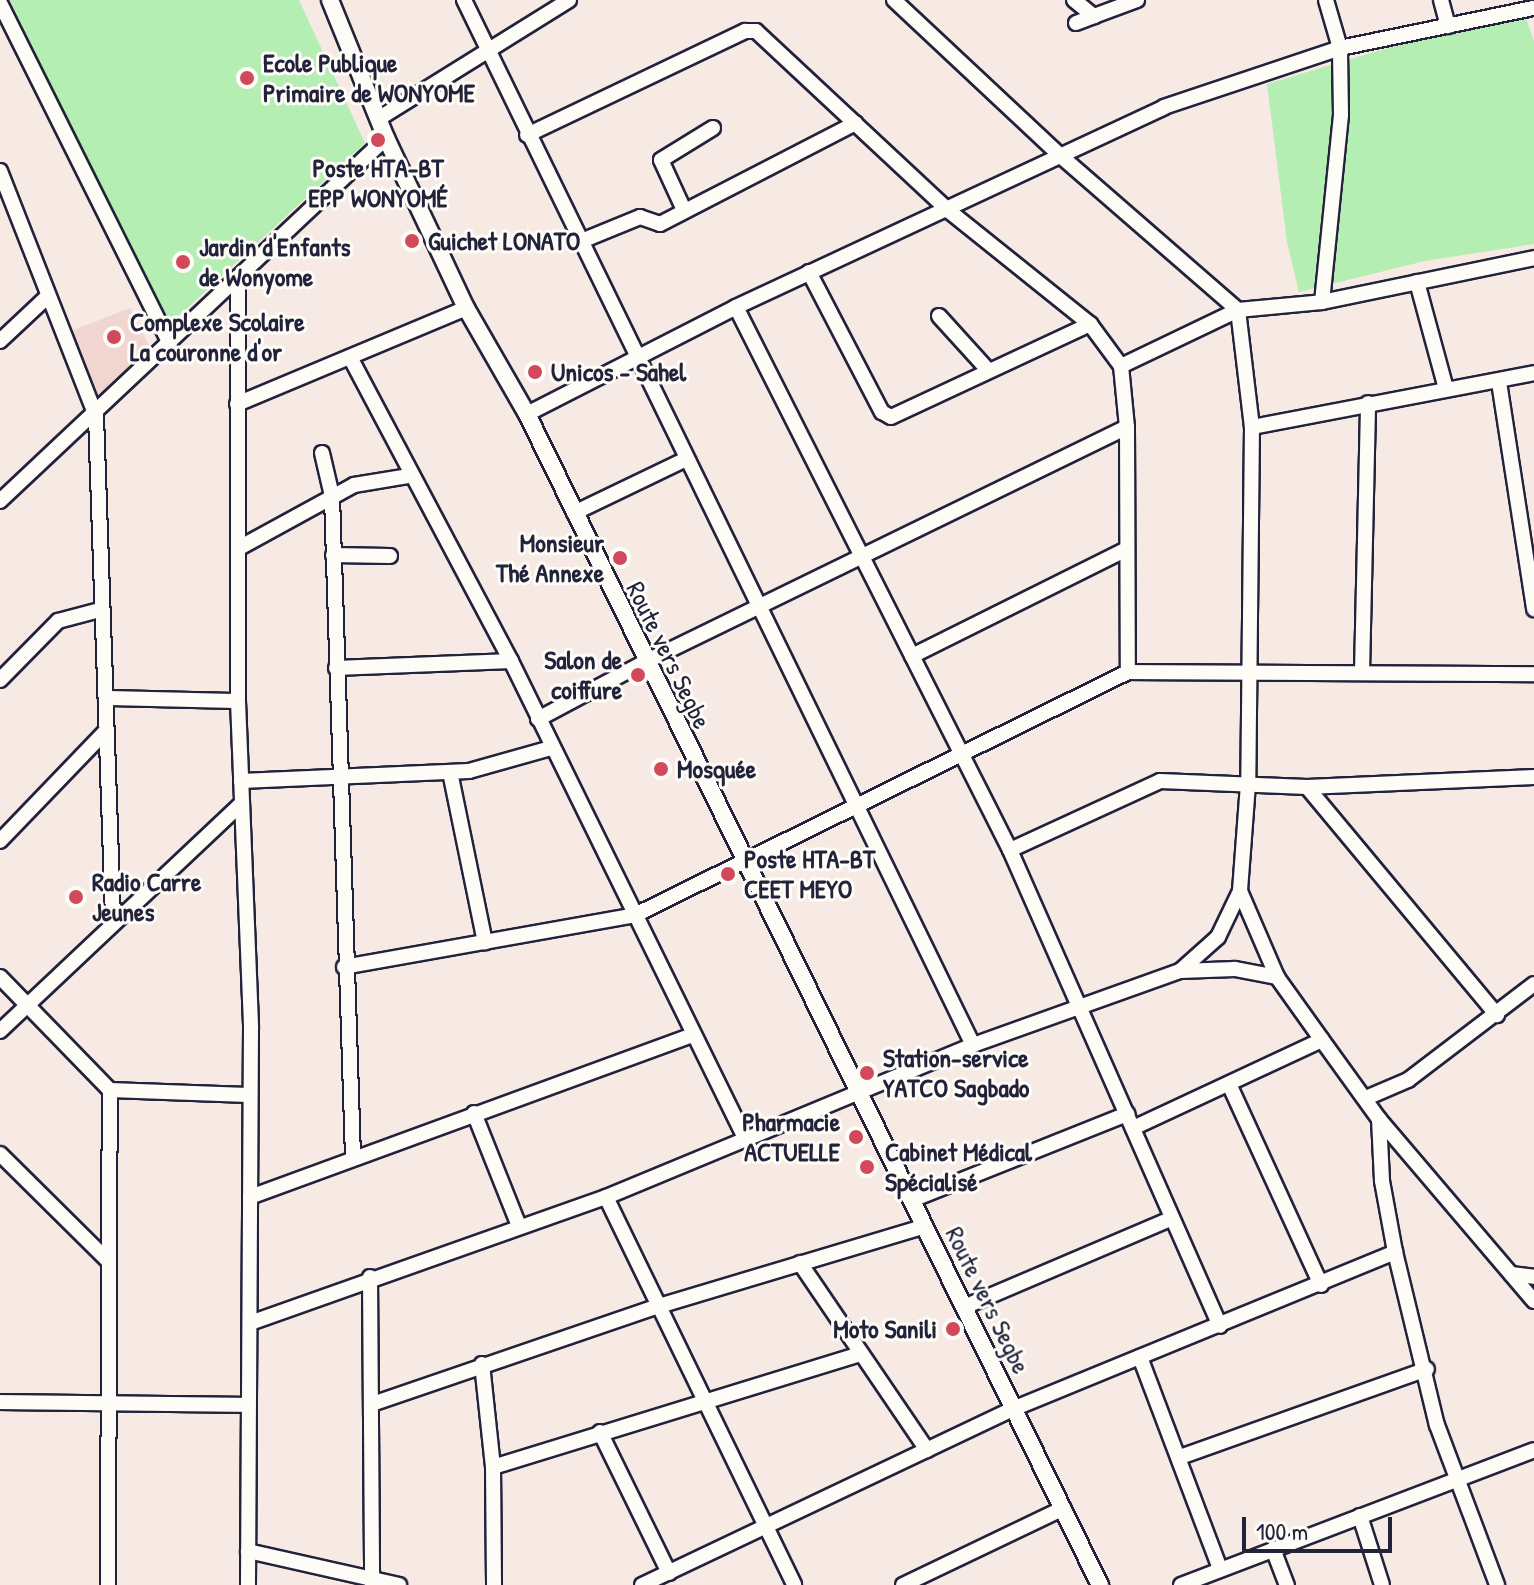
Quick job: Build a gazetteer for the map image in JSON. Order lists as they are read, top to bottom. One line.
{"streets":{"main road":["Route vers Segbe"]},"places":["Ecole Publique Primaire de WONYOME","Poste HTA-BT EPP WONYOMÉ","Guichet LONATO","Jardin d'Enfants de Wonyome","Complexe Scolaire La couronne d'or","Unicos - Sahel","Monsieur Thé Annexe","Salon de coiffure","Mosquée","Poste HTA-BT CEET MEYO","Radio Carre Jeunes","Station-service YATCO Sagbado","Pharmacie ACTUELLE","Cabinet Médical Spécialisé","Moto Sanili"],"scale_bar":"100 m"}
